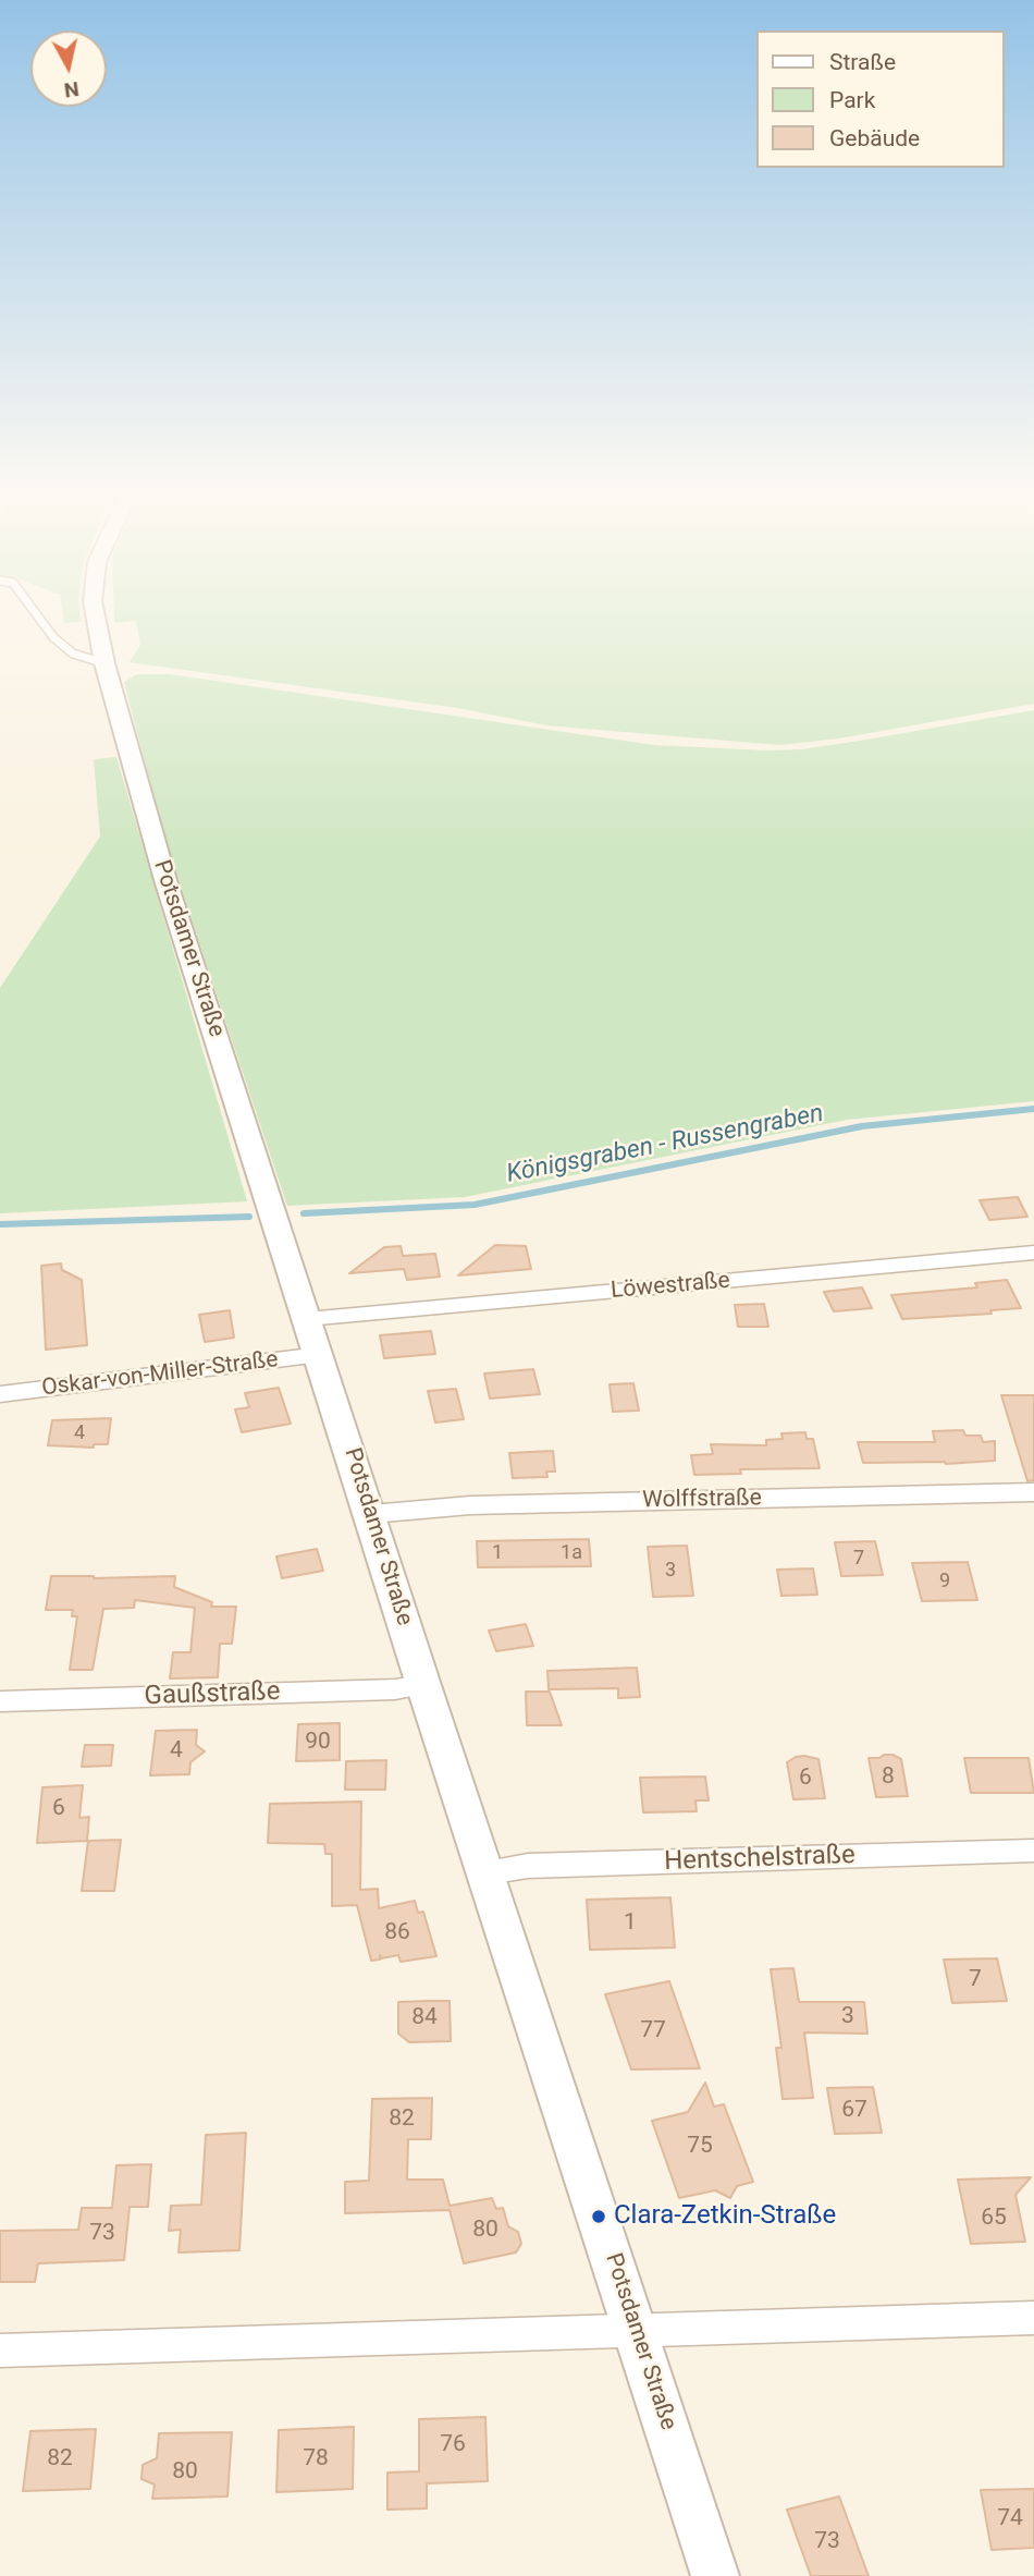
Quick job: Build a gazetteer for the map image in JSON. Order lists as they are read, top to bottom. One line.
{"streets":{"street":["Potsdamer Straße","Löwestraße","Oskar-von-Miller-Straße","Wolffstraße","Gaußstraße","Hentschelstraße"]},"crossings":[["Potsdamer Straße","Löwestraße"],["Potsdamer Straße","Oskar-von-Miller-Straße"],["Potsdamer Straße","Wolffstraße"],["Potsdamer Straße","Gaußstraße"],["Potsdamer Straße","Hentschelstraße"]],"water":["Königsgraben - Russengraben"],"places":["Clara-Zetkin-Straße"],"house_numbers":["4","1","1a","7","3","9","90","4","8","6","6","1","86","7","3","84","77","67","82","75","65","80","73","76","82","78","80","74","73"],"legend":["Straße","Park","Gebäude"],"north":"bottom"}
